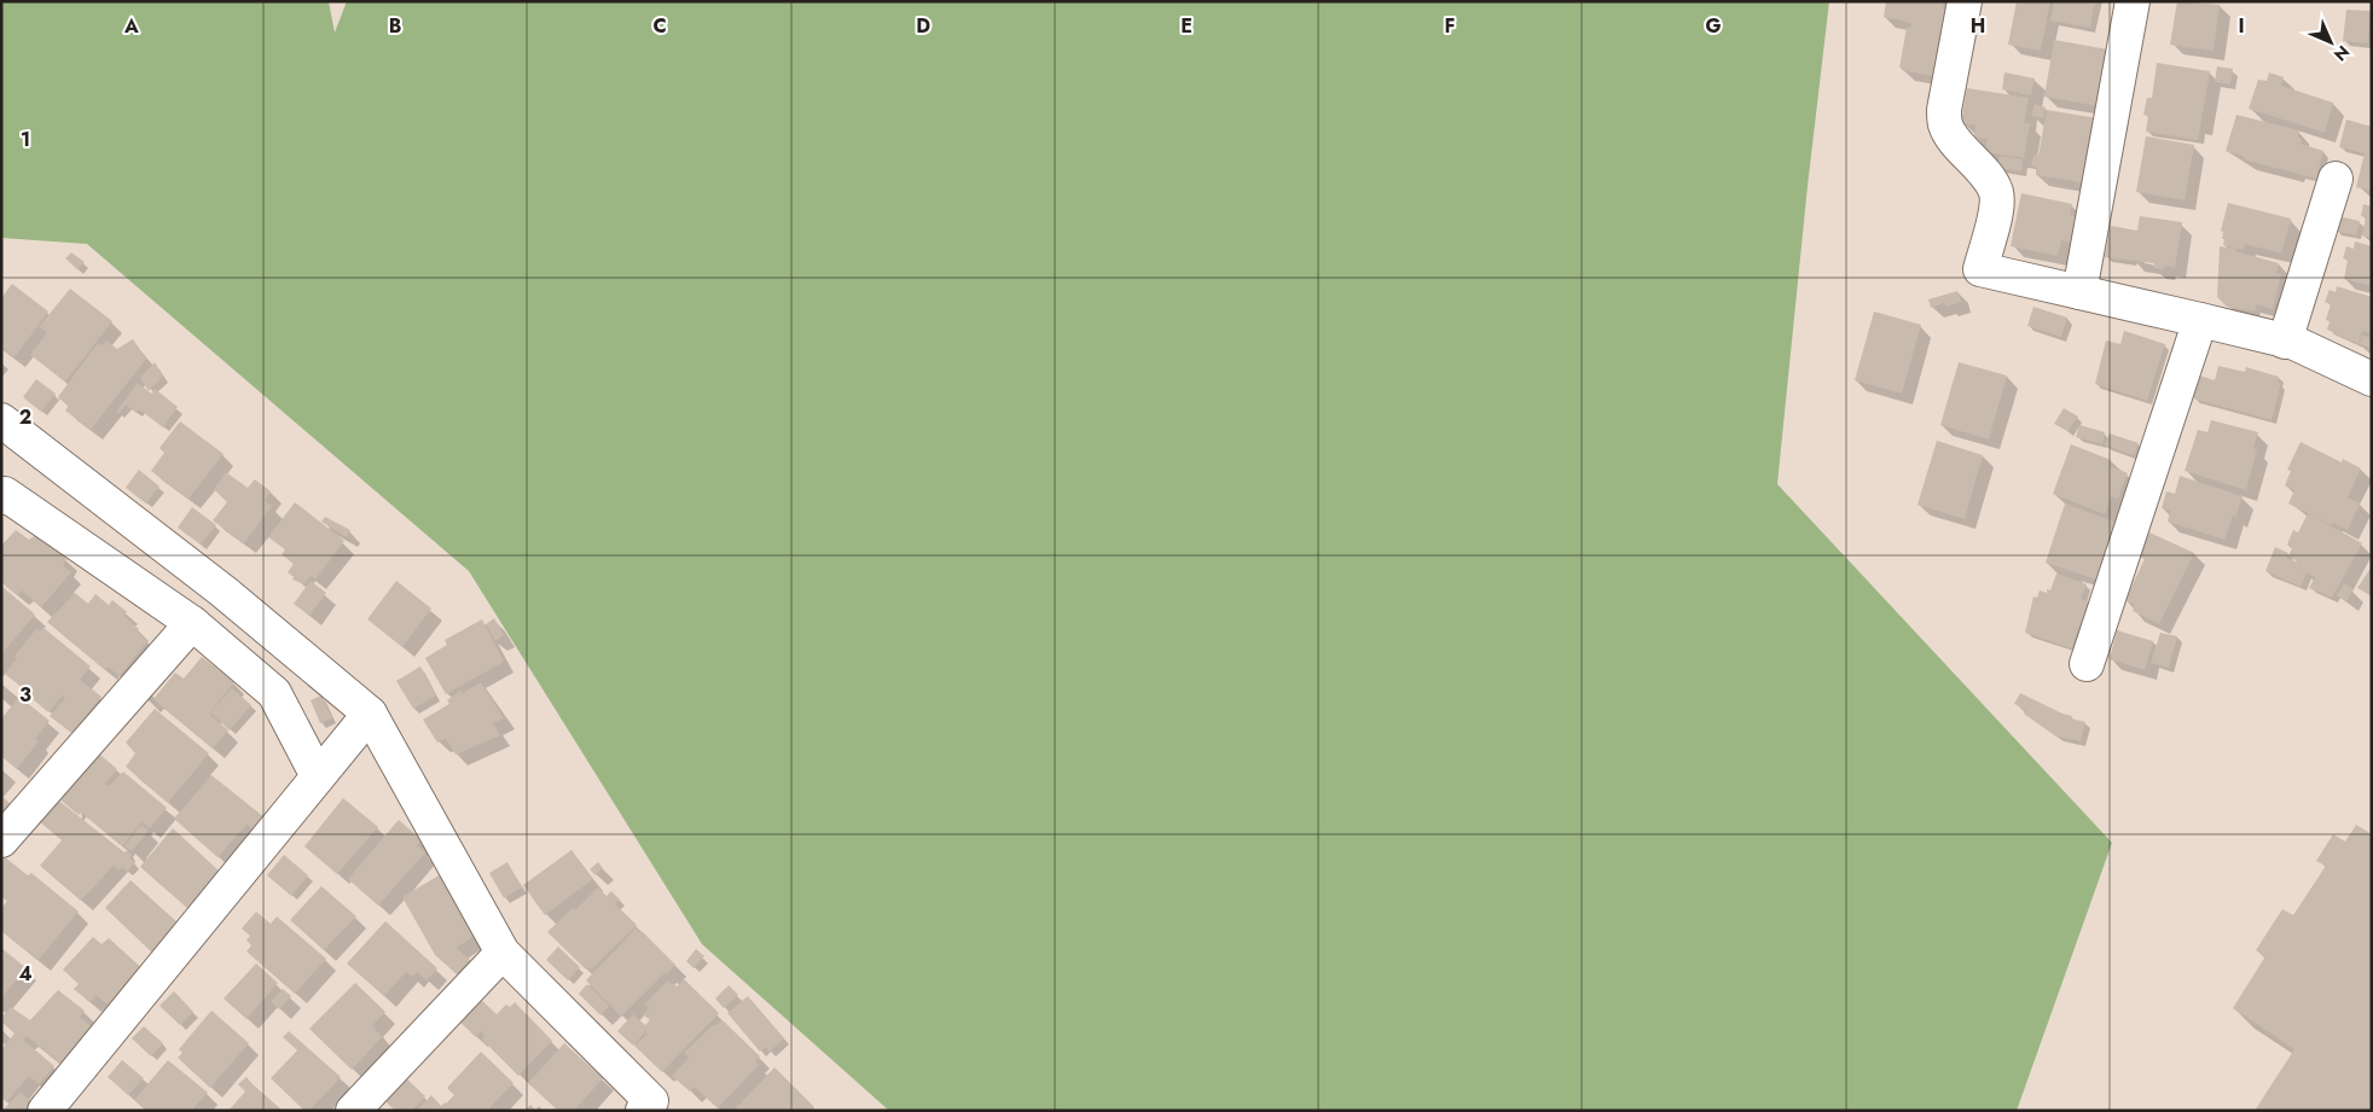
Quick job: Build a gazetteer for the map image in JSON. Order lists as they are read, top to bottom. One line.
{"north":"bottom right","grid":{"columns":["A","B","C","D","E","F","G","H","I"],"rows":["1","2","3","4"]}}
